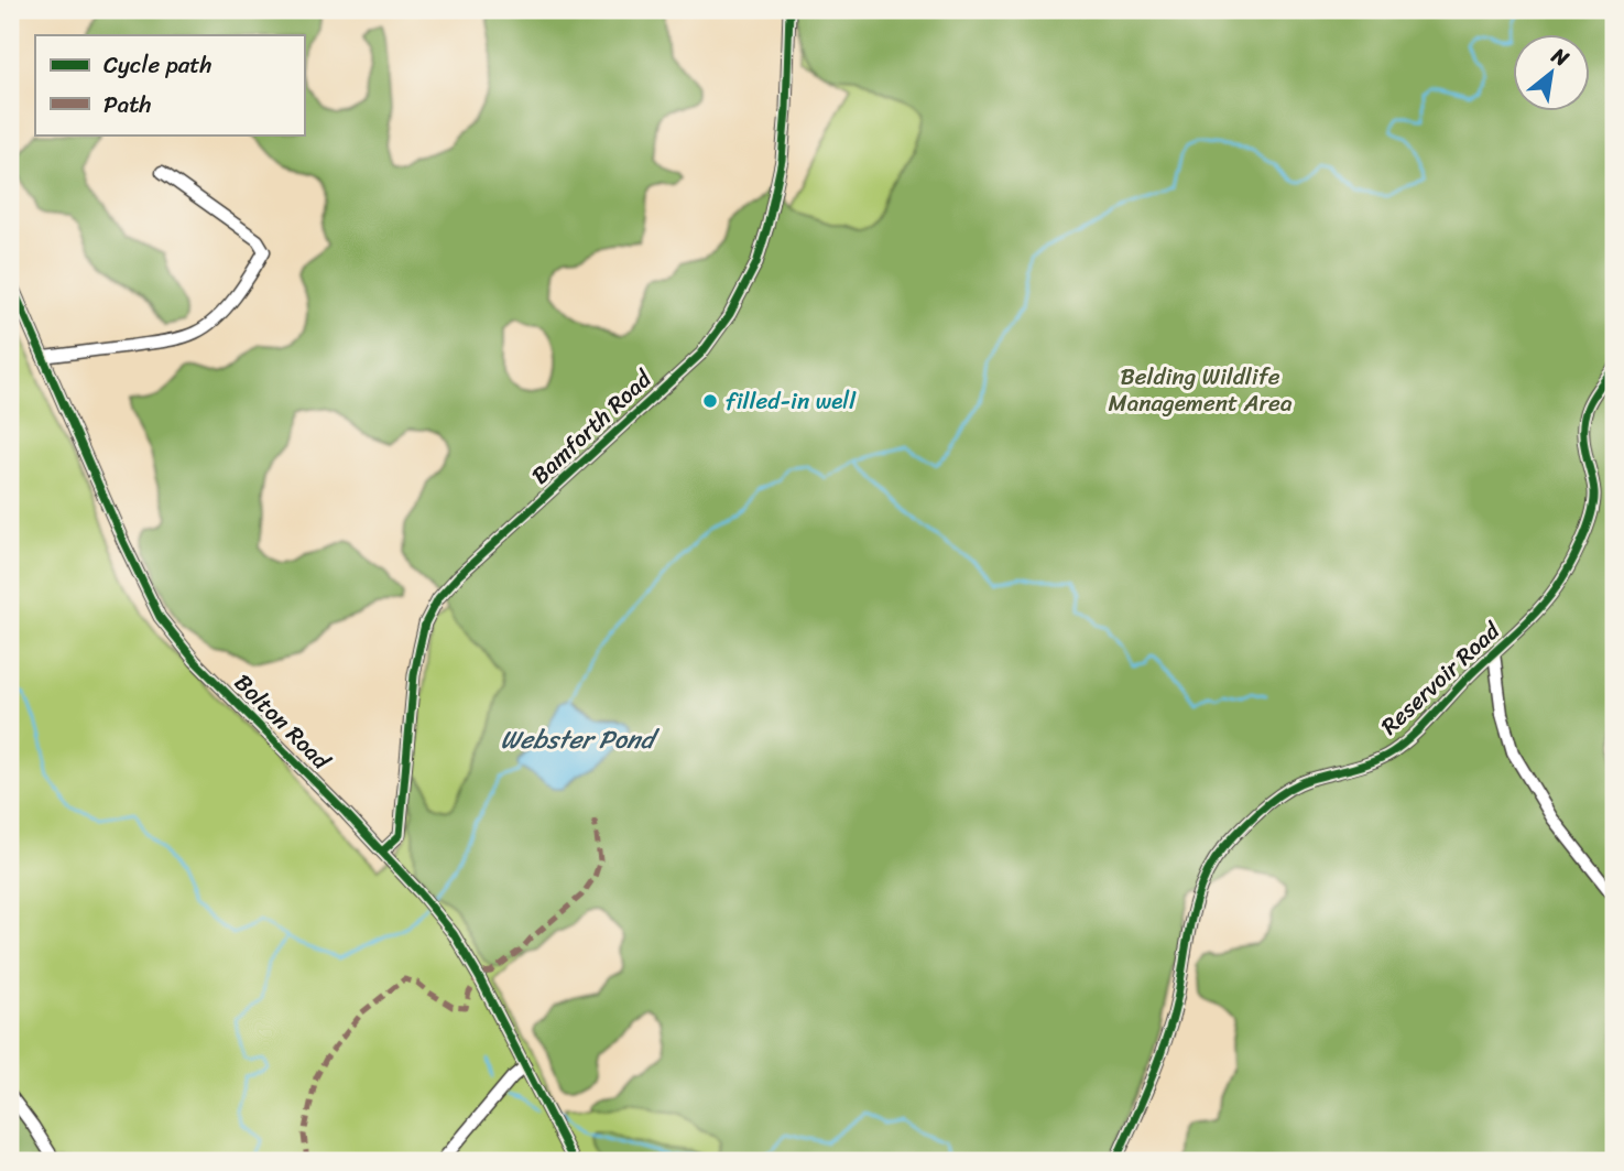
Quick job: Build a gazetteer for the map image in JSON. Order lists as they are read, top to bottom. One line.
{"streets":{"street":["Bamforth Road","Reservoir Road","Bolton Road"]},"crossings":[["Bamforth Road","Bolton Road"]],"water":["Webster Pond"],"parks":["Belding Wildlife Management Area"],"places":["filled-in well"],"legend":["Cycle path","Path"],"north":"top right"}
